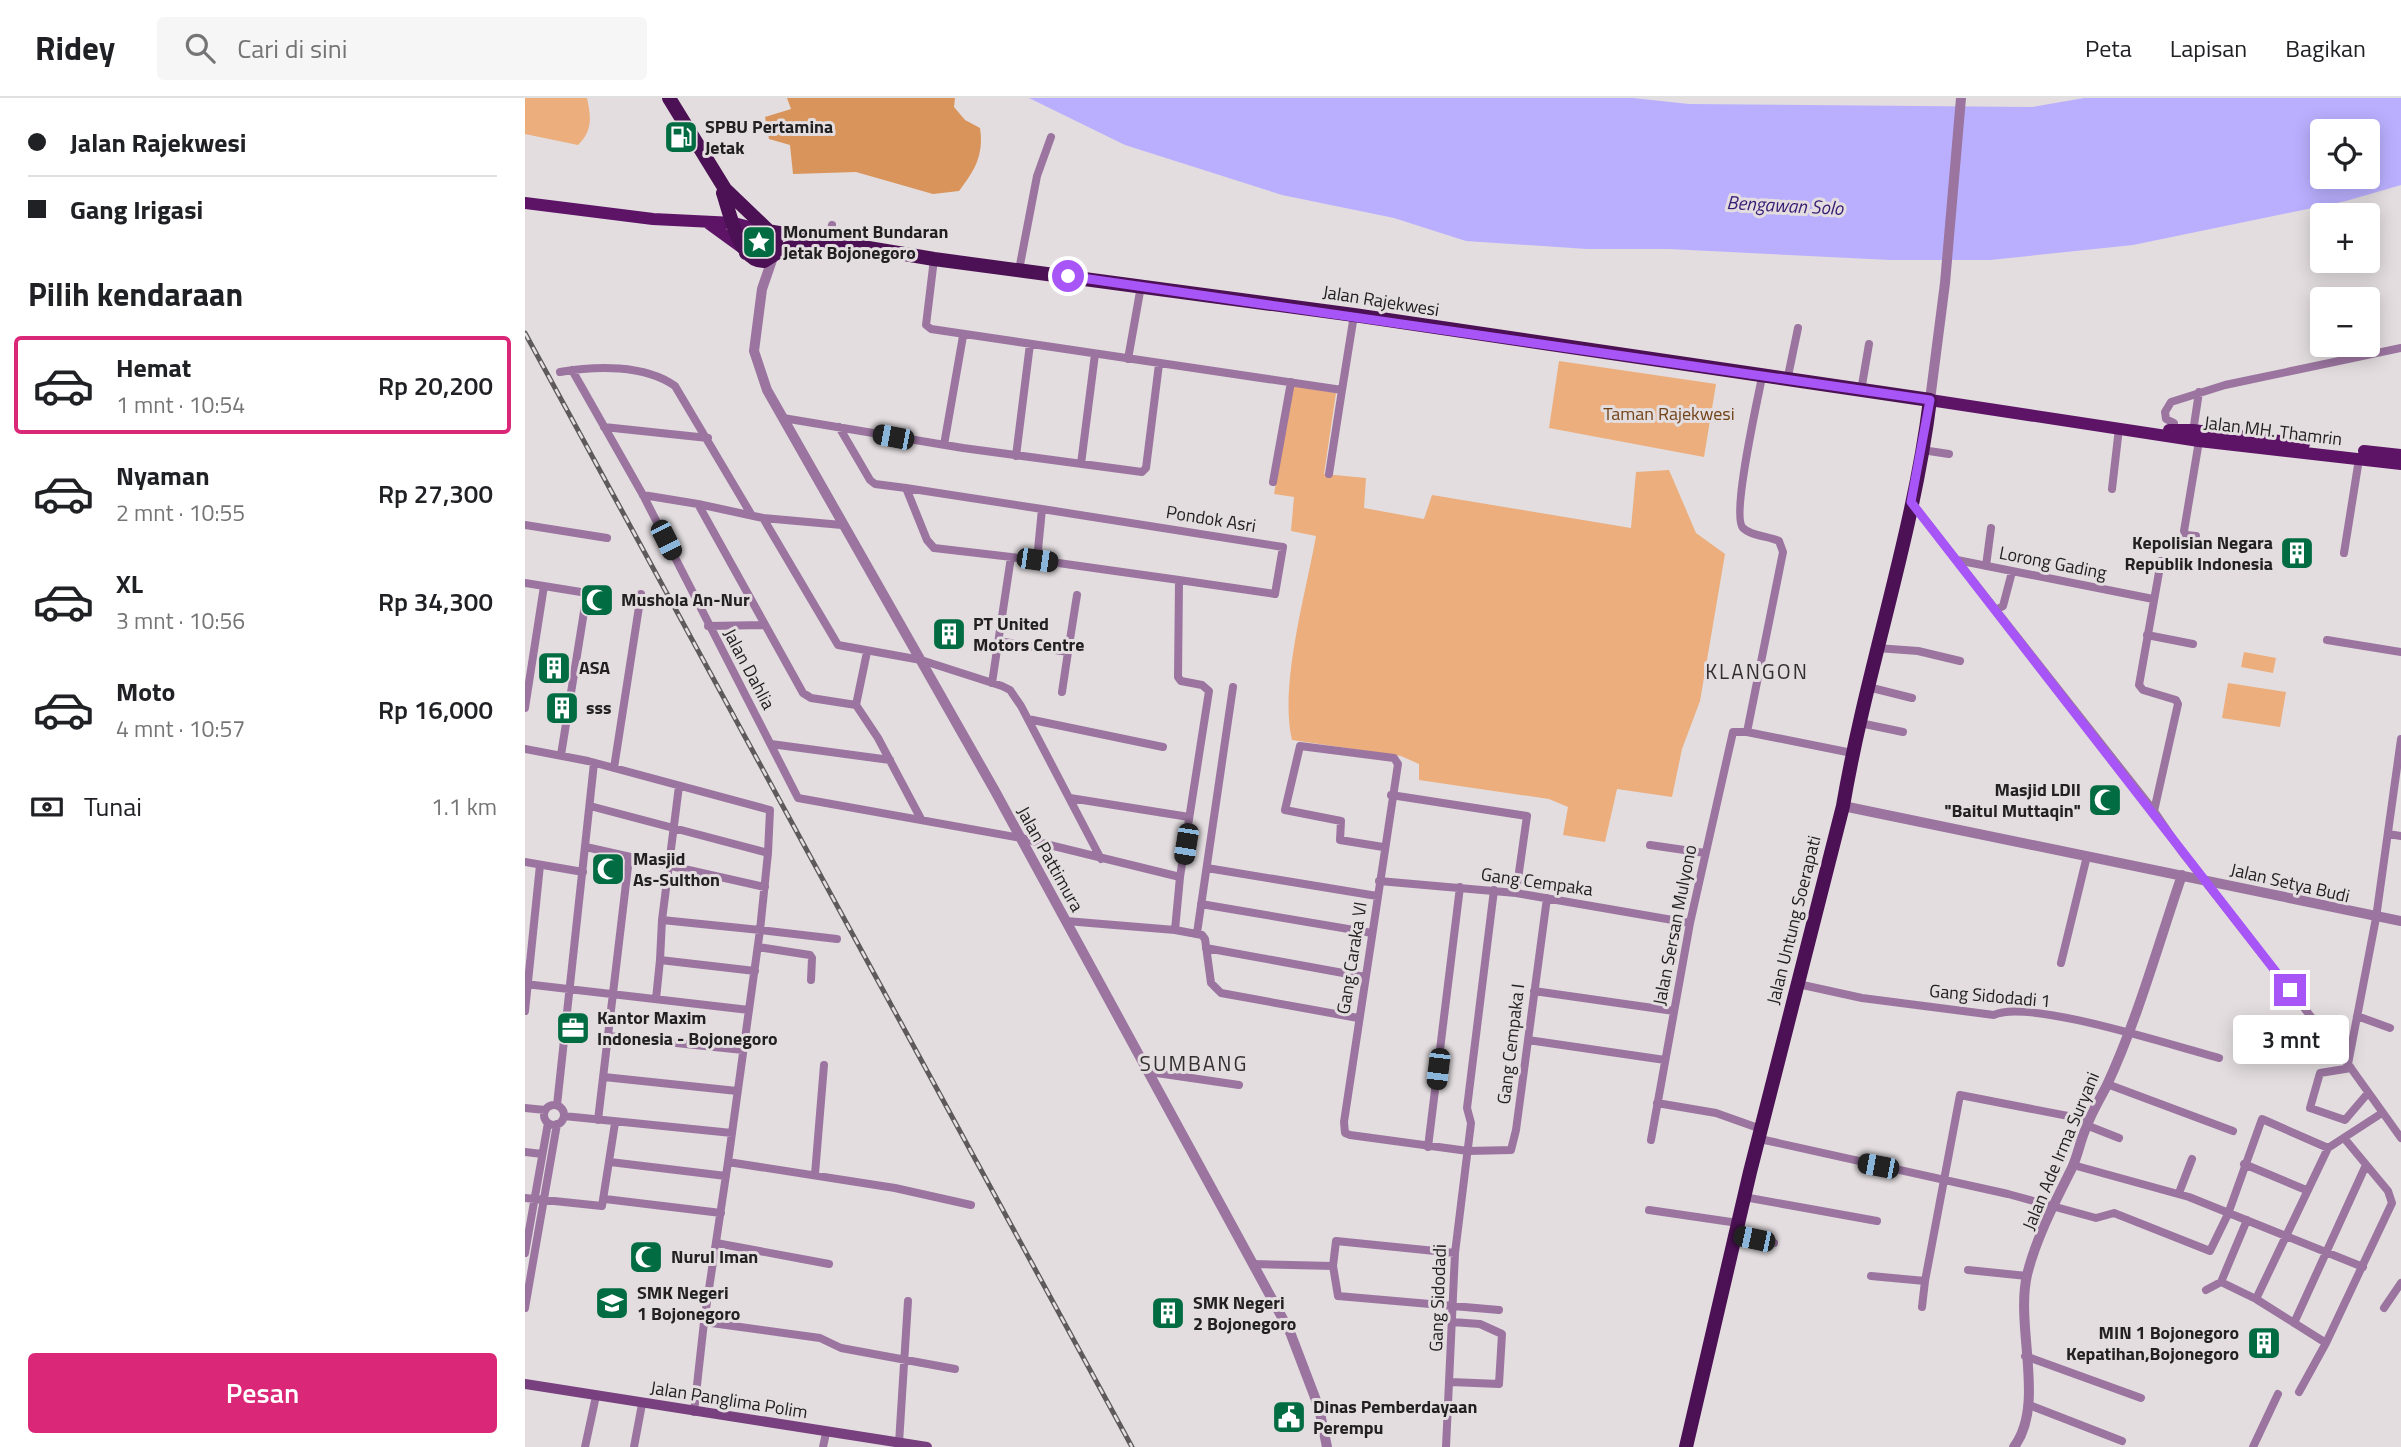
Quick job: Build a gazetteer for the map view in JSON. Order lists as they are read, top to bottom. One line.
{"streets":{"highway":["Jalan Rajekwesi","Jalan Untung Soerapati"],"main road":["Jalan MH. Thamrin","Jalan Panglima Polim"],"street":["Pondok Asri","Lorong Gading","Jalan Dahlia","Jalan Pattimura","Gang Cempaka","Jalan Setya Budi","Jalan Sersan Mulyono","Gang Caraka VI","Gang Sidodadi 1","Gang Cempaka I","Jalan Ade Irma Suryani","Gang Sidodadi"]},"crossings":[["Jalan Rajekwesi","Jalan MH. Thamrin"],["Jalan Rajekwesi","Jalan Untung Soerapati"],["Jalan MH. Thamrin","Jalan Untung Soerapati"],["Gang Cempaka","Jalan Sersan Mulyono"],["Gang Cempaka","Gang Caraka VI"],["Gang Cempaka","Gang Cempaka I"],["Gang Cempaka","Gang Sidodadi"],["Jalan Setya Budi","Jalan Untung Soerapati"],["Jalan Setya Budi","Jalan Ade Irma Suryani"],["Jalan Untung Soerapati","Gang Sidodadi 1"],["Gang Caraka VI","Gang Cempaka I"],["Gang Caraka VI","Gang Sidodadi"],["Gang Sidodadi 1","Jalan Ade Irma Suryani"],["Gang Cempaka I","Gang Sidodadi"]],"districts":["KLANGON","SUMBANG"],"water":["Bengawan Solo"],"parks":["Taman Rajekwesi"],"places":{"fuel station":["SPBU Pertamina Jetak"],"place":["Monument Bundaran Jetak Bojonegoro"],"building":["Kepolisian Negara Republik Indonesia","PT United Motors Centre","ASA","sss","SMK Negeri 2 Bojonegoro","MIN 1 Bojonegoro Kepatihan,Bojonegoro"],"mosque":["Mushola An-Nur","Masjid LDII \"Baitul Muttaqin\"","Masjid As-Sulthon","Nurul Iman"],"office":["Kantor Maxim Indonesia - Bojonegoro"],"school or university":["SMK Negeri 1 Bojonegoro"],"public building":["Dinas Pemberdayaan Perempu"]},"page":{"header":"Ridey","search":"Cari di sini","nav":["Peta","Lapisan","Bagikan"],"banner":["Jalan Rajekwesi","Gang Irigasi"],"map_buttons":["+","−"],"heading":"Pilih kendaraan","list":[{"name":"Hemat","note":"1 mnt · 10:54","value":"Rp 20,200"},{"name":"Nyaman","note":"2 mnt · 10:55","value":"Rp 27,300"},{"name":"XL","note":"3 mnt · 10:56","value":"Rp 34,300"},{"name":"Moto","note":"4 mnt · 10:57","value":"Rp 16,000"}],"pay":["Tunai","1.1 km"],"bubble":"3 mnt","buttons":"Pesan"}}
